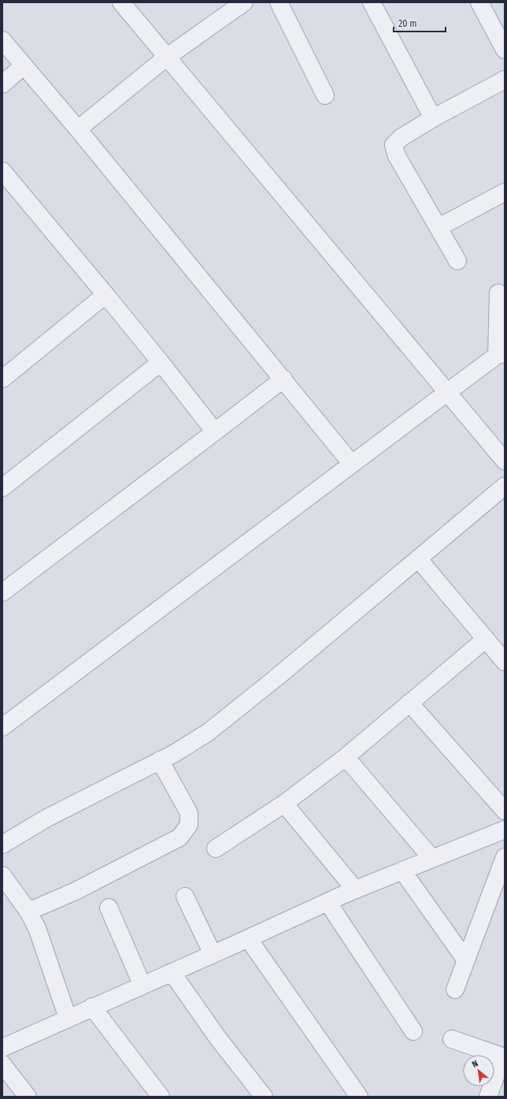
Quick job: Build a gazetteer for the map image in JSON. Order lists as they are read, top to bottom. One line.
{"scale_bar":"20 m","north":"top left"}
